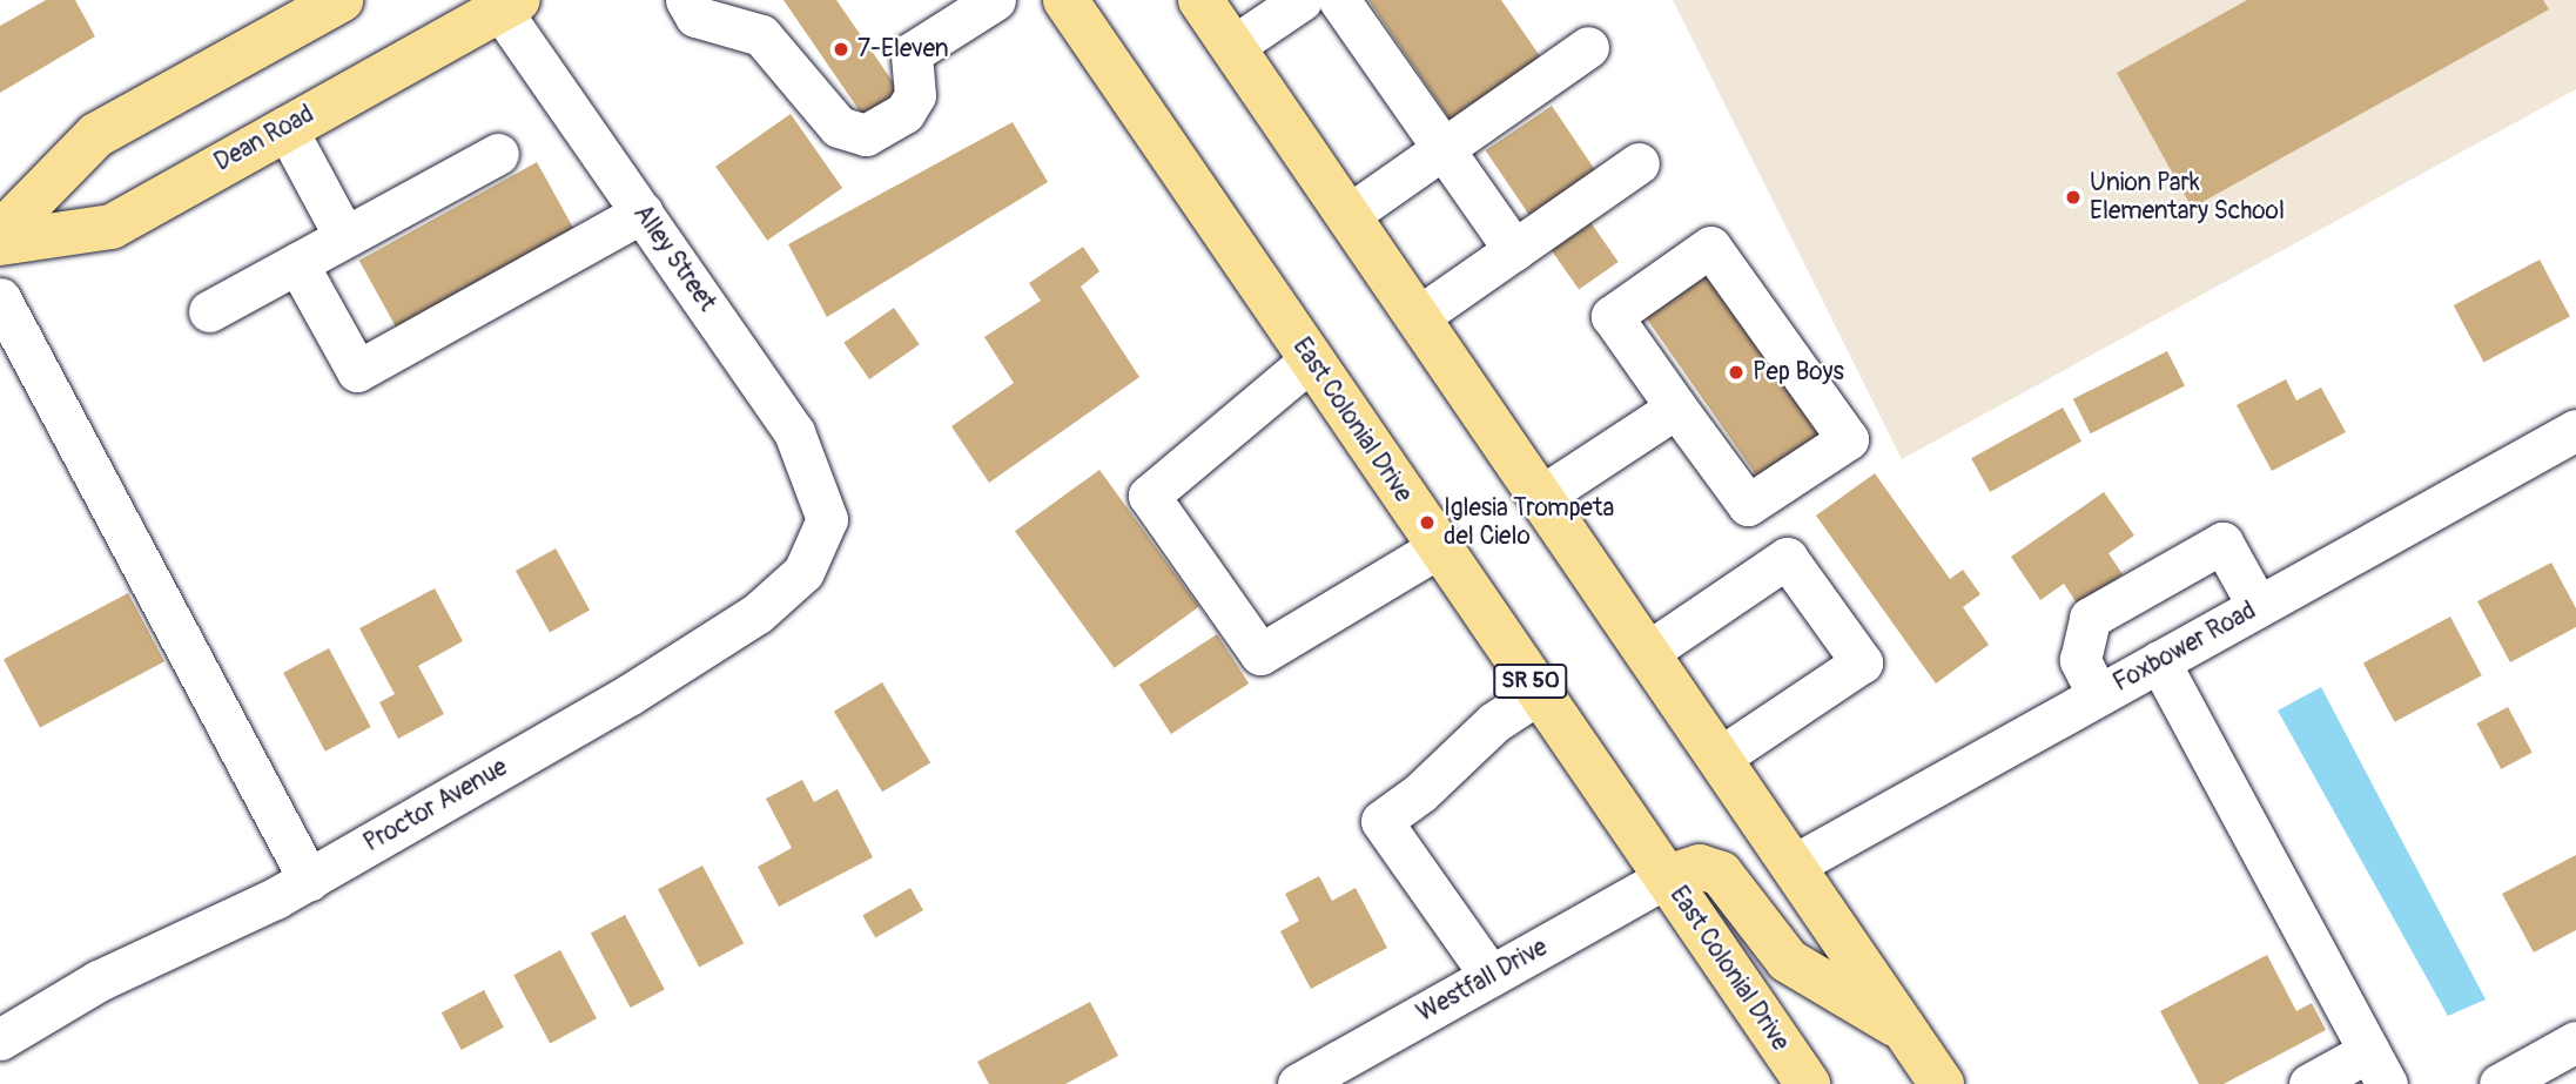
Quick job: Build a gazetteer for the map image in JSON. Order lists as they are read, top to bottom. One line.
{"streets":{"main road":["Dean Road","East Colonial Drive","SR 50"],"street":["Alley Street","Foxbower Road","Proctor Avenue","Westfall Drive"]},"crossings":[["Dean Road","Alley Street"],["Alley Street","Proctor Avenue"],["East Colonial Drive","Westfall Drive"]],"places":["7-Eleven","Union Park Elementary School","Pep Boys","Iglesia Trompeta del Cielo"]}
